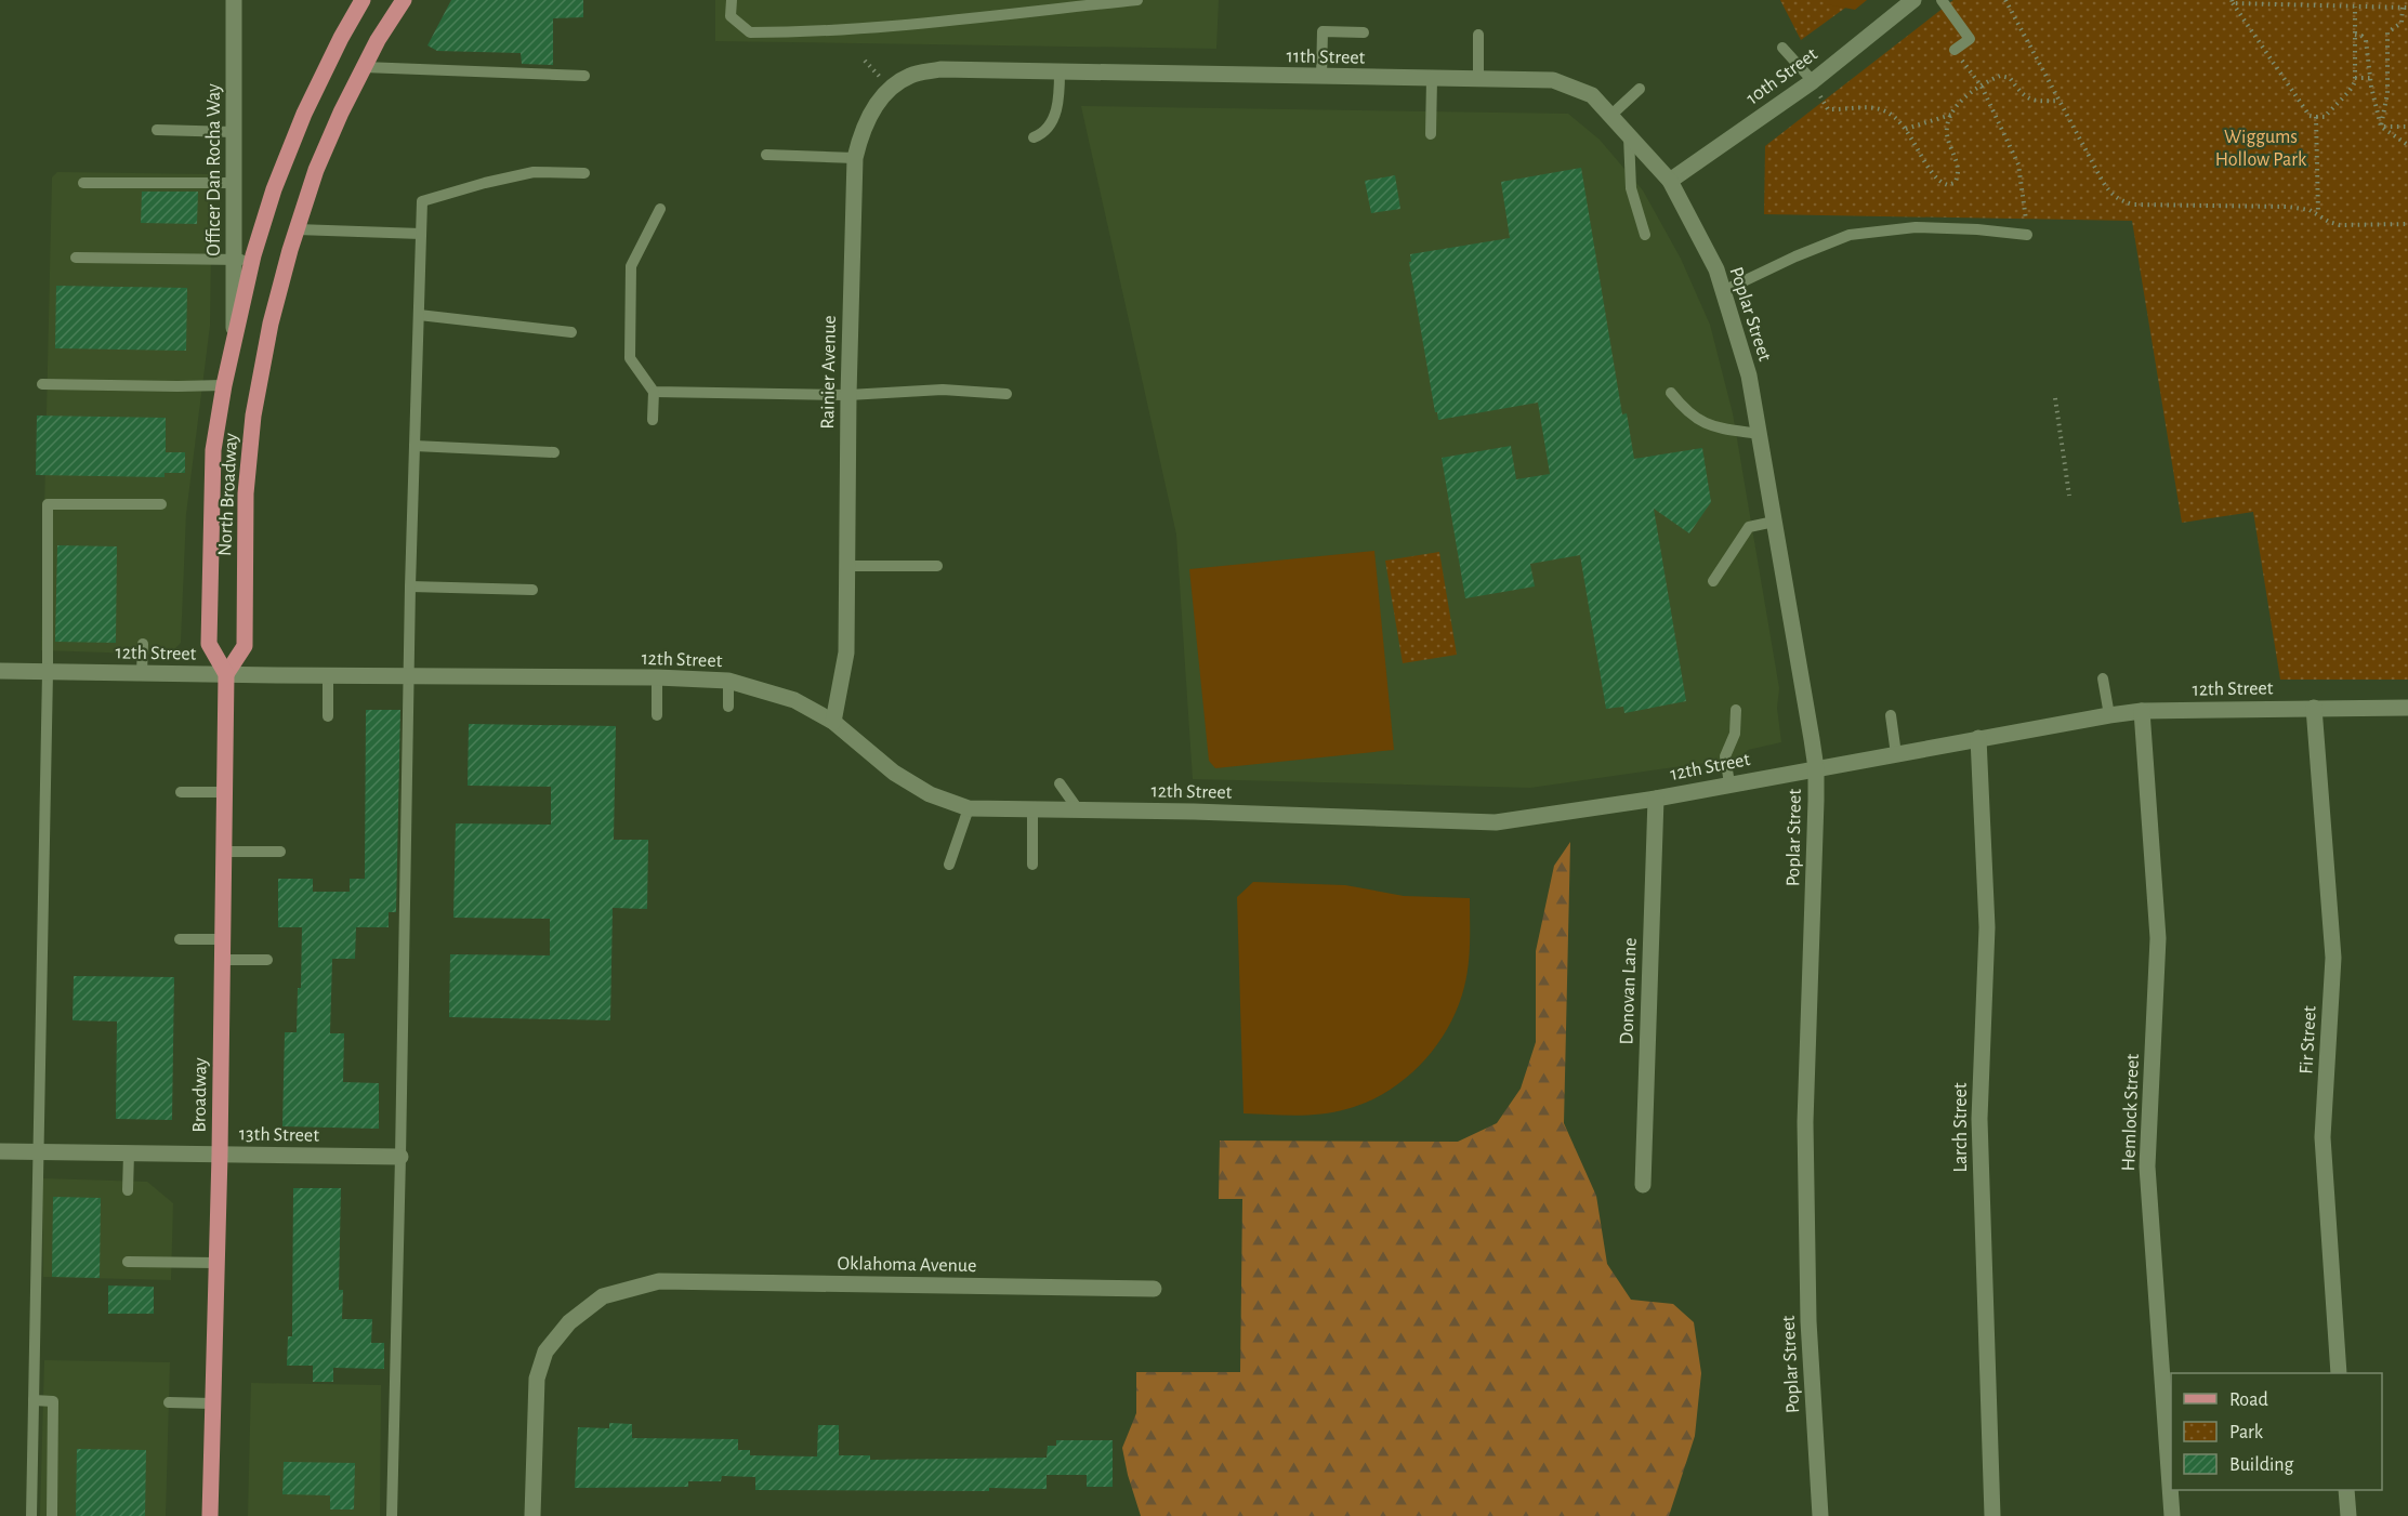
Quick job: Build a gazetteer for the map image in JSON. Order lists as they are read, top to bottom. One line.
{"streets":{"main road":["North Broadway","Broadway"],"street":["11th Street","10th Street","Officer Dan Rocha Way","Poplar Street","Rainier Avenue","12th Street","Donovan Lane","Fir Street","Hemlock Street","Larch Street","13th Street","Oklahoma Avenue"]},"crossings":[["11th Street","10th Street"],["11th Street","Poplar Street"],["11th Street","Rainier Avenue"],["10th Street","Poplar Street"],["Officer Dan Rocha Way","North Broadway"],["Poplar Street","12th Street"],["Rainier Avenue","12th Street"],["North Broadway","12th Street"],["North Broadway","Broadway"],["12th Street","Donovan Lane"],["12th Street","Fir Street"],["12th Street","Broadway"],["12th Street","Hemlock Street"],["12th Street","Larch Street"],["Broadway","13th Street"]],"parks":["Wiggums Hollow Park"],"legend":["Road","Park","Building"]}
